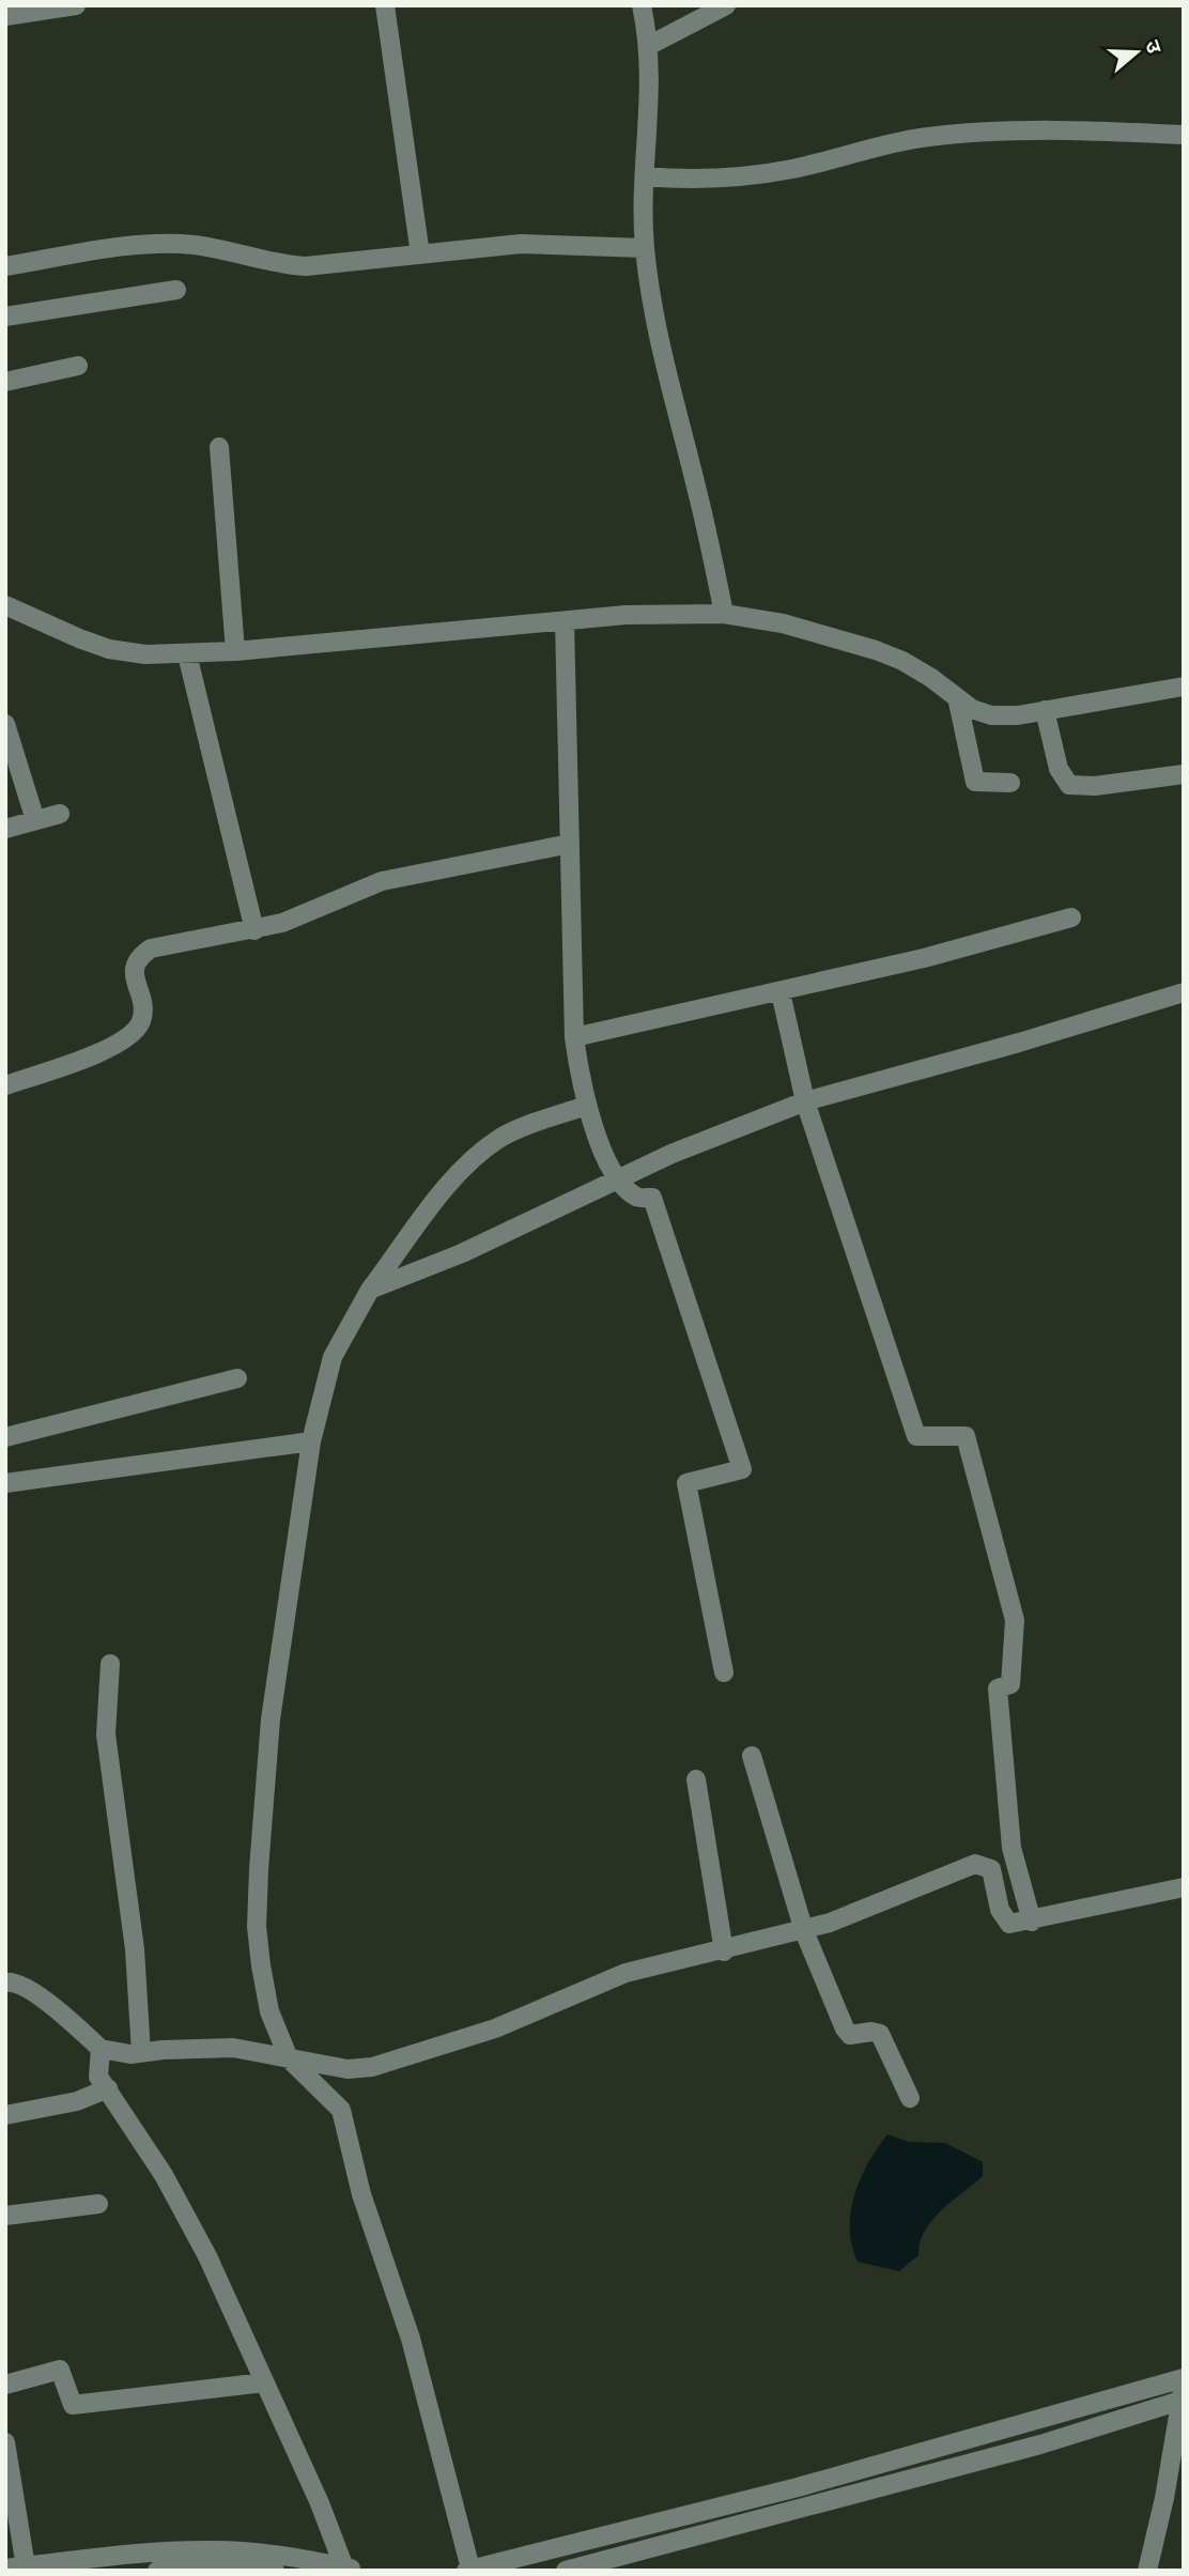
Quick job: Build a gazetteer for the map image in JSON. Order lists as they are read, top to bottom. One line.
{"north":"right"}
